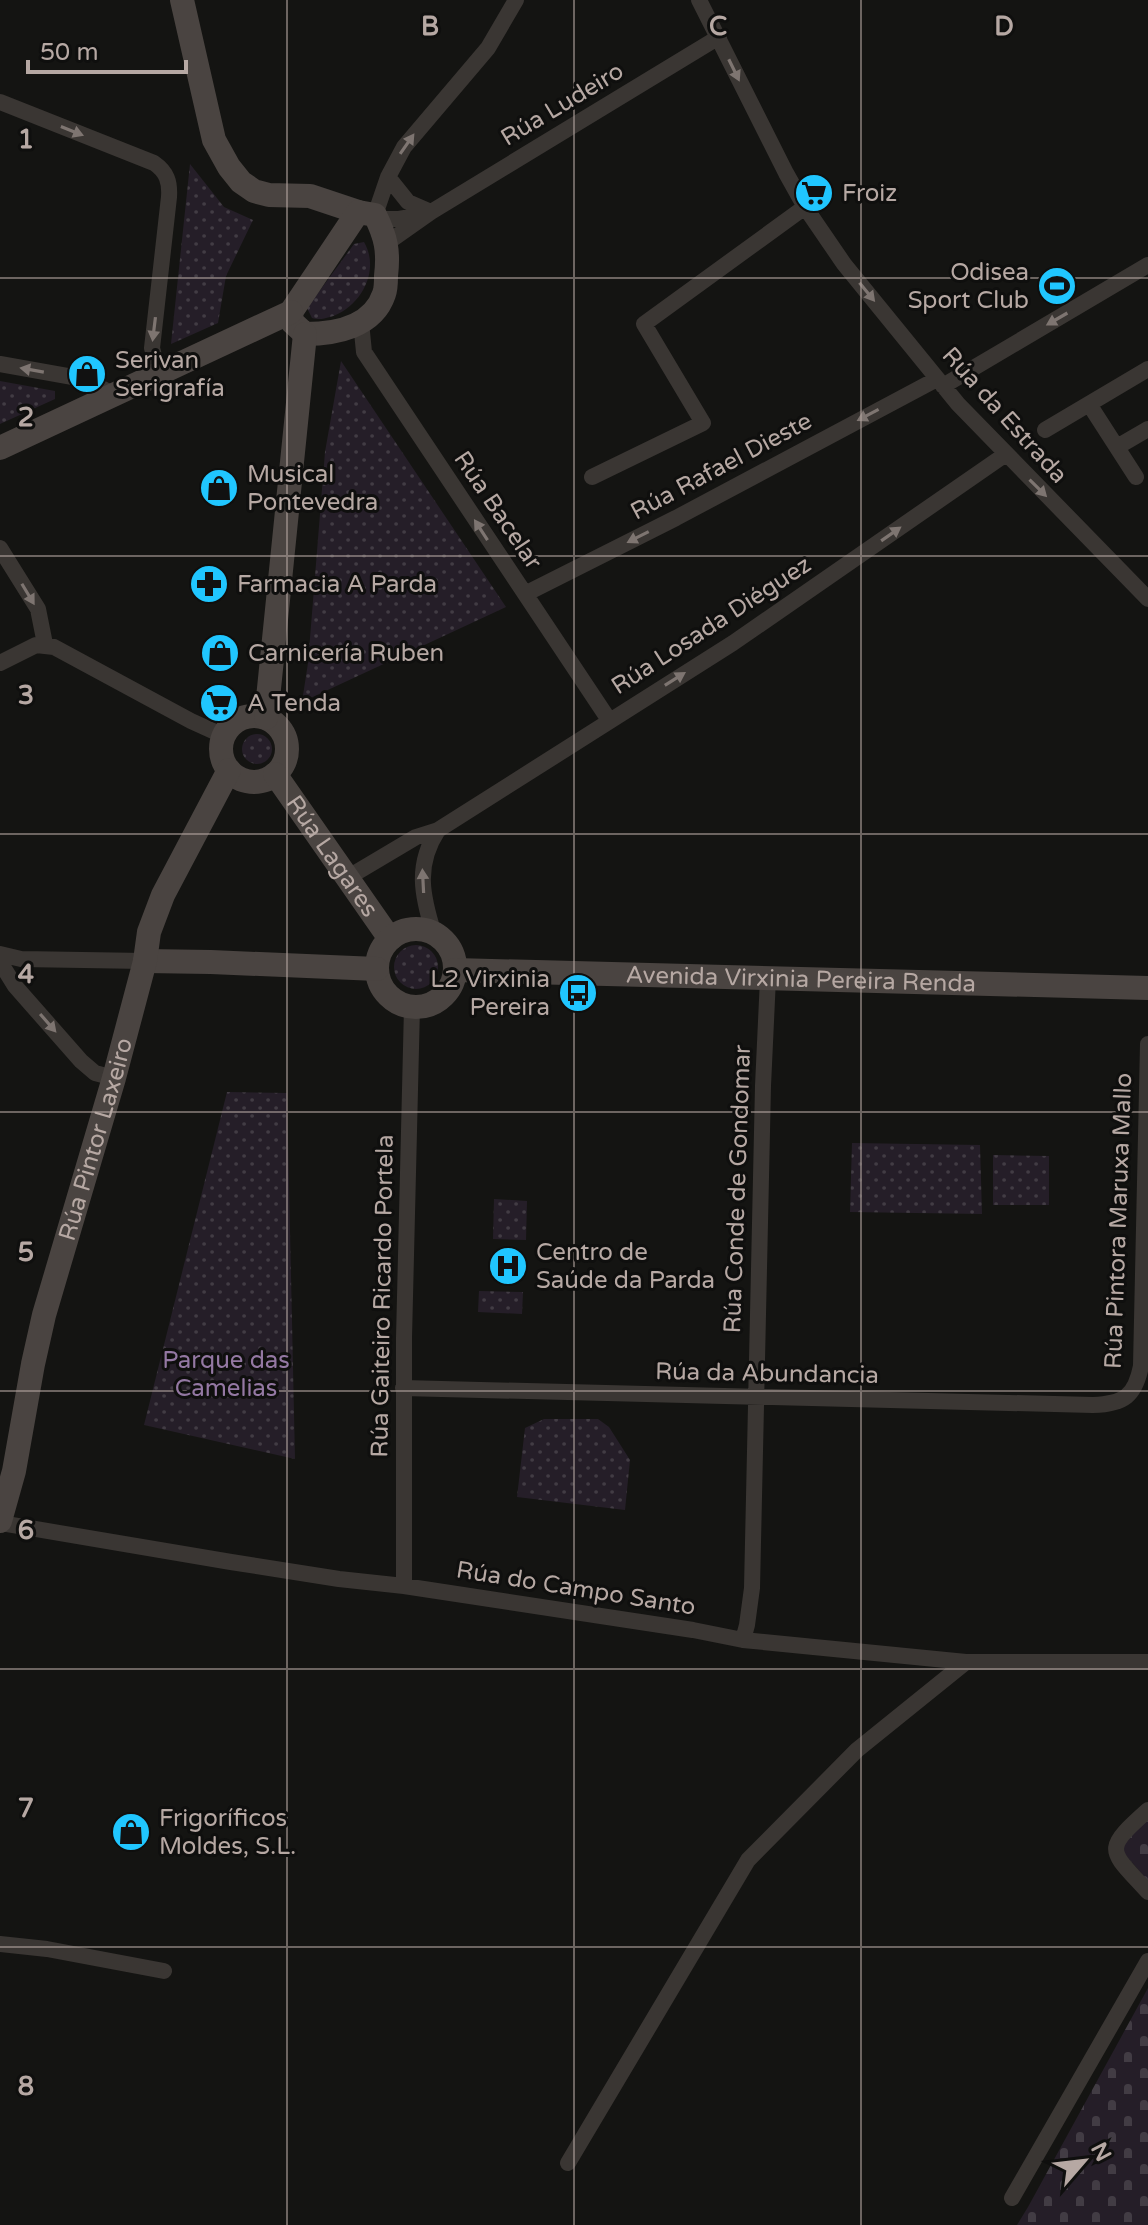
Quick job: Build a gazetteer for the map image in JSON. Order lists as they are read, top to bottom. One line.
{"streets":{"main road":["Rúa Lagares","Avenida Virxinia Pereira Renda","Rúa Pintor Laxeiro"],"street":["Rúa Ludeiro","Rúa da Estrada","Rúa Rafael Dieste","Rúa Bacelar","Rúa Losada Diéguez","Rúa Conde de Gondomar","Rúa Pintora Maruxa Mallo","Rúa Gaiteiro Ricardo Portela","Rúa da Abundancia","Rúa do Campo Santo"]},"crossings":[["Rúa Ludeiro","Rúa da Estrada"],["Rúa da Estrada","Rúa Rafael Dieste"],["Rúa da Estrada","Rúa Losada Diéguez"],["Rúa Rafael Dieste","Rúa Bacelar"],["Rúa Bacelar","Rúa Losada Diéguez"],["Rúa Losada Diéguez","Rúa Lagares"],["Rúa Lagares","Avenida Virxinia Pereira Renda"],["Rúa Lagares","Rúa Pintor Laxeiro"],["Rúa Lagares","Rúa Gaiteiro Ricardo Portela"],["Avenida Virxinia Pereira Renda","Rúa Conde de Gondomar"],["Avenida Virxinia Pereira Renda","Rúa Gaiteiro Ricardo Portela"],["Rúa Pintor Laxeiro","Rúa do Campo Santo"],["Rúa Conde de Gondomar","Rúa da Abundancia"],["Rúa Conde de Gondomar","Rúa do Campo Santo"],["Rúa Pintora Maruxa Mallo","Rúa da Abundancia"],["Rúa Gaiteiro Ricardo Portela","Rúa da Abundancia"],["Rúa Gaiteiro Ricardo Portela","Rúa do Campo Santo"]],"one_way":["Rúa da Estrada","Rúa Rafael Dieste","Rúa Bacelar","Rúa Losada Diéguez"],"parks":["Parque das Camelias"],"places":{"supermarket":["Froiz","A Tenda"],"sports":["Odisea Sport Club"],"shop":["Serivan Serigrafía","Musical Pontevedra","Carnicería Ruben","Frigoríficos Moldes, S.L."],"pharmacy":["Farmacia A Parda"],"bus stop":["L2 Virxinia Pereira"],"hospital":["Centro de Saúde da Parda"]},"scale_bar":"50 m","north":"top right","grid":{"columns":["B","C","D"],"rows":["1","2","3","4","5","6","7","8"]}}
